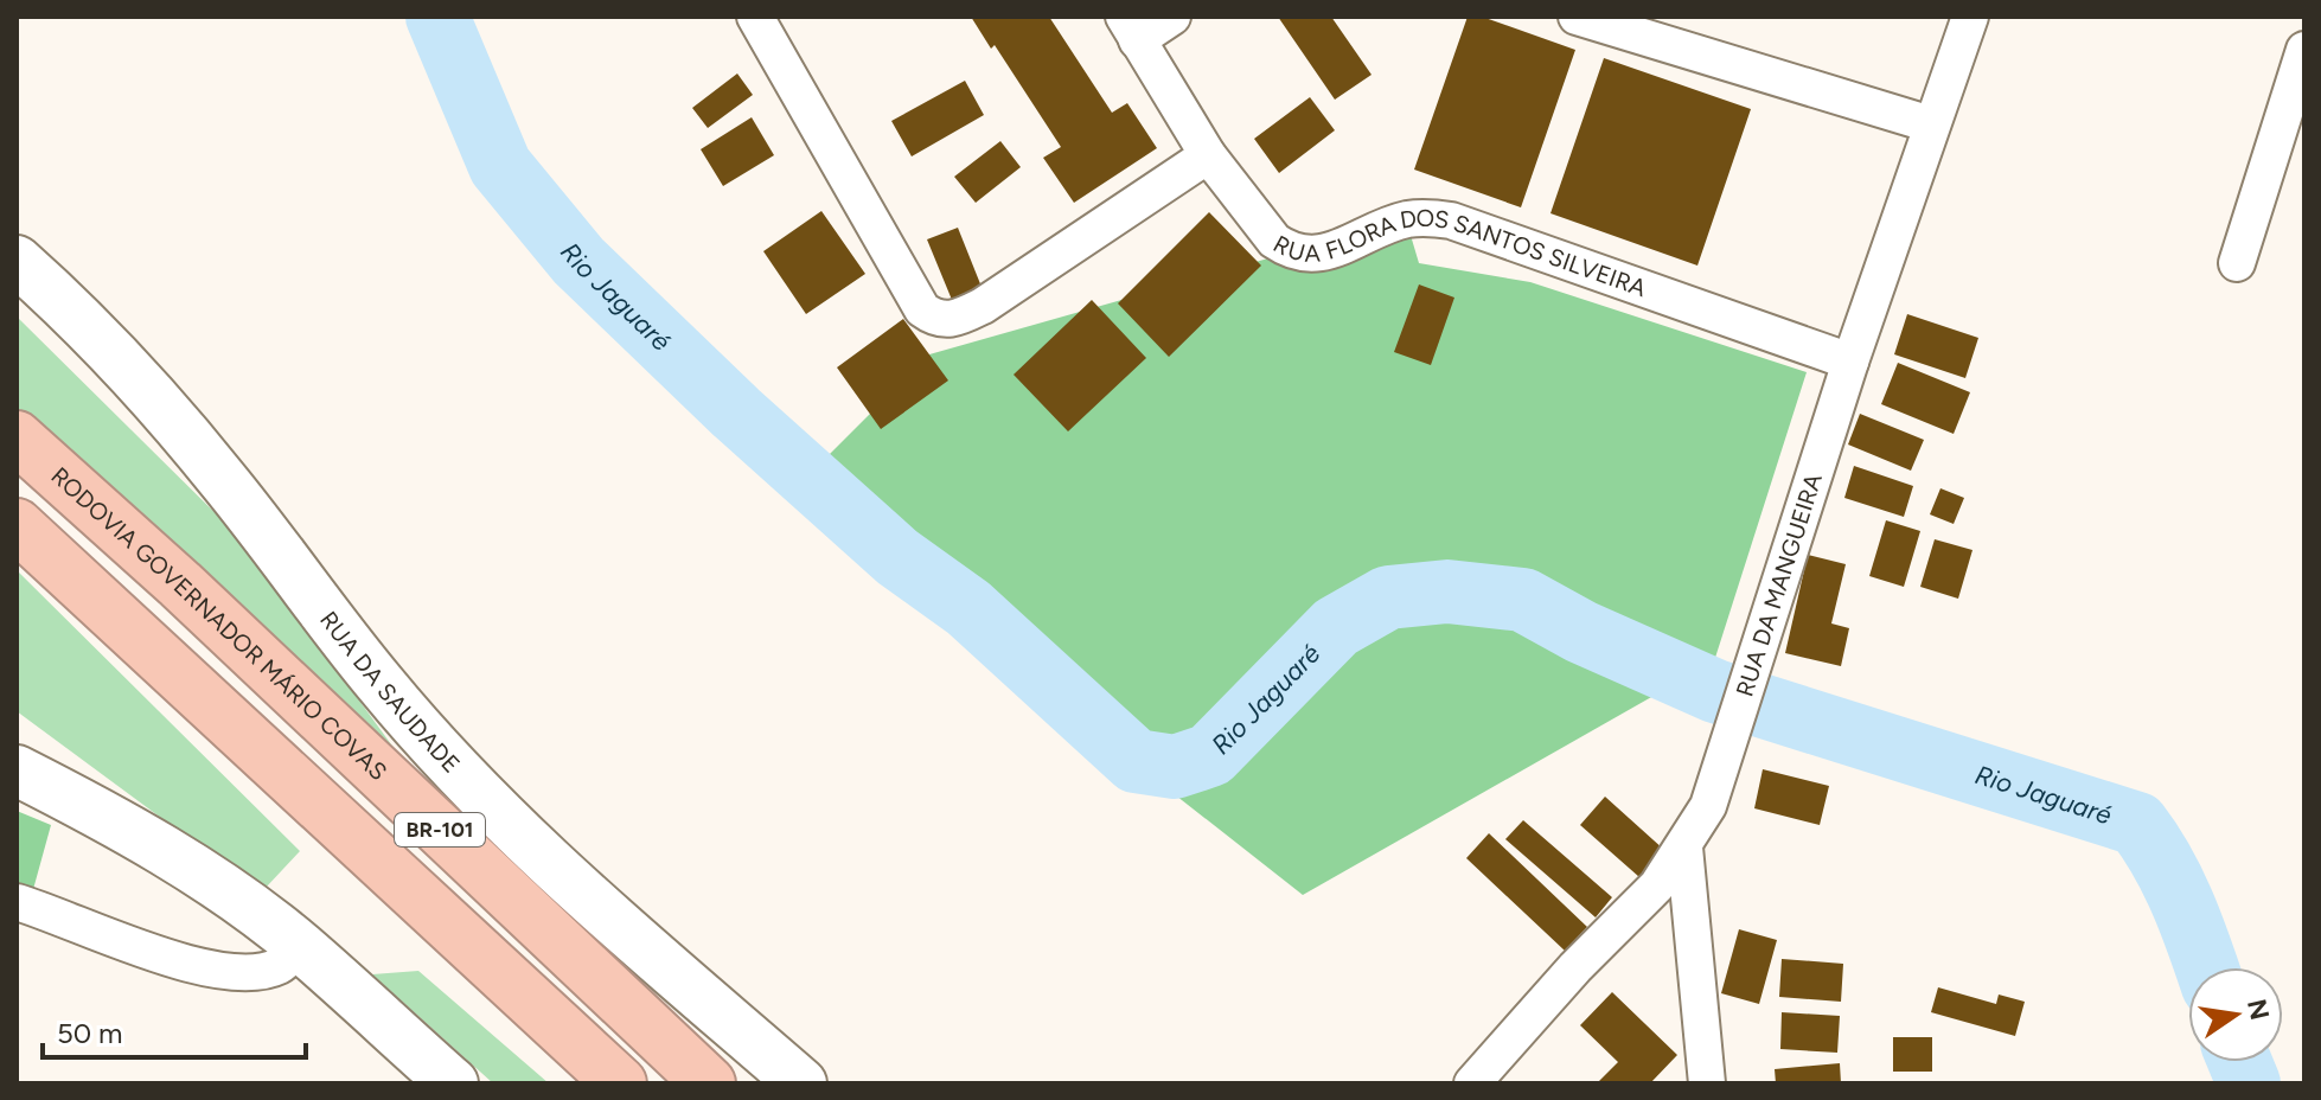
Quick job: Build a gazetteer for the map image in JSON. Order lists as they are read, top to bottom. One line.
{"streets":{"highway":["RODOVIA GOVERNADOR MÁRIO COVAS","BR-101"],"street":["RUA FLORA DOS SANTOS SILVEIRA","RUA DA MANGUEIRA","RUA DA SAUDADE"]},"crossings":[["RUA FLORA DOS SANTOS SILVEIRA","RUA DA MANGUEIRA"]],"water":["Rio Jaguaré"],"scale_bar":"50 m","north":"right"}
